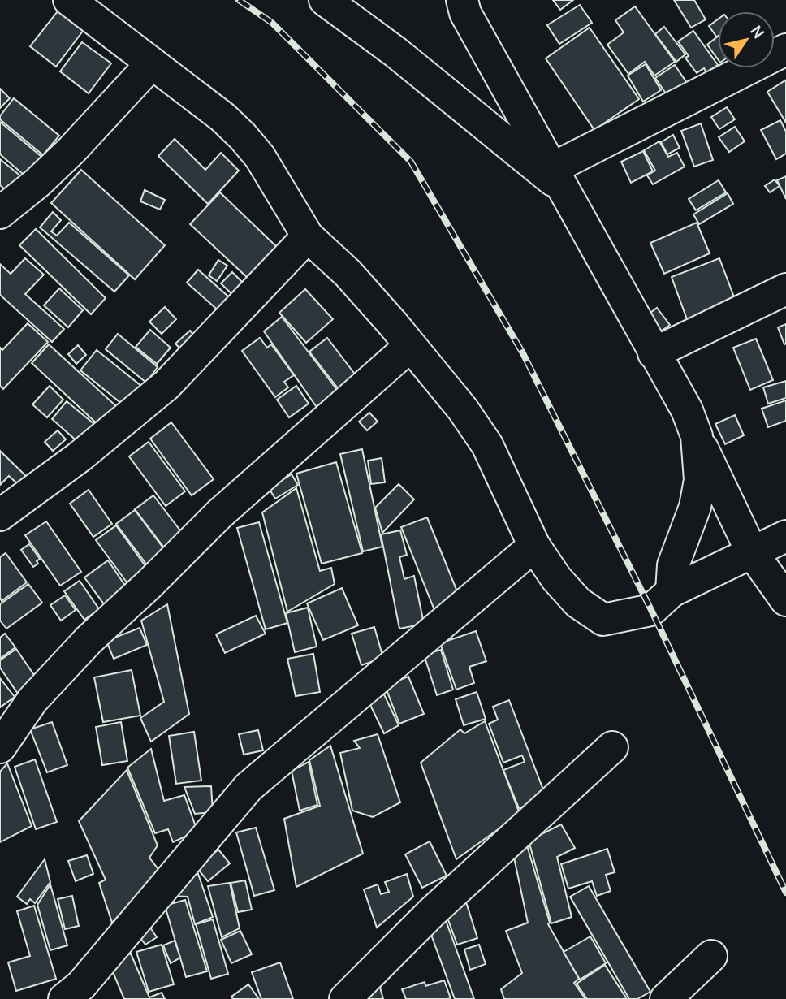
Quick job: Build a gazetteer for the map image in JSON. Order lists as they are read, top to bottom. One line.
{"north":"top right"}
